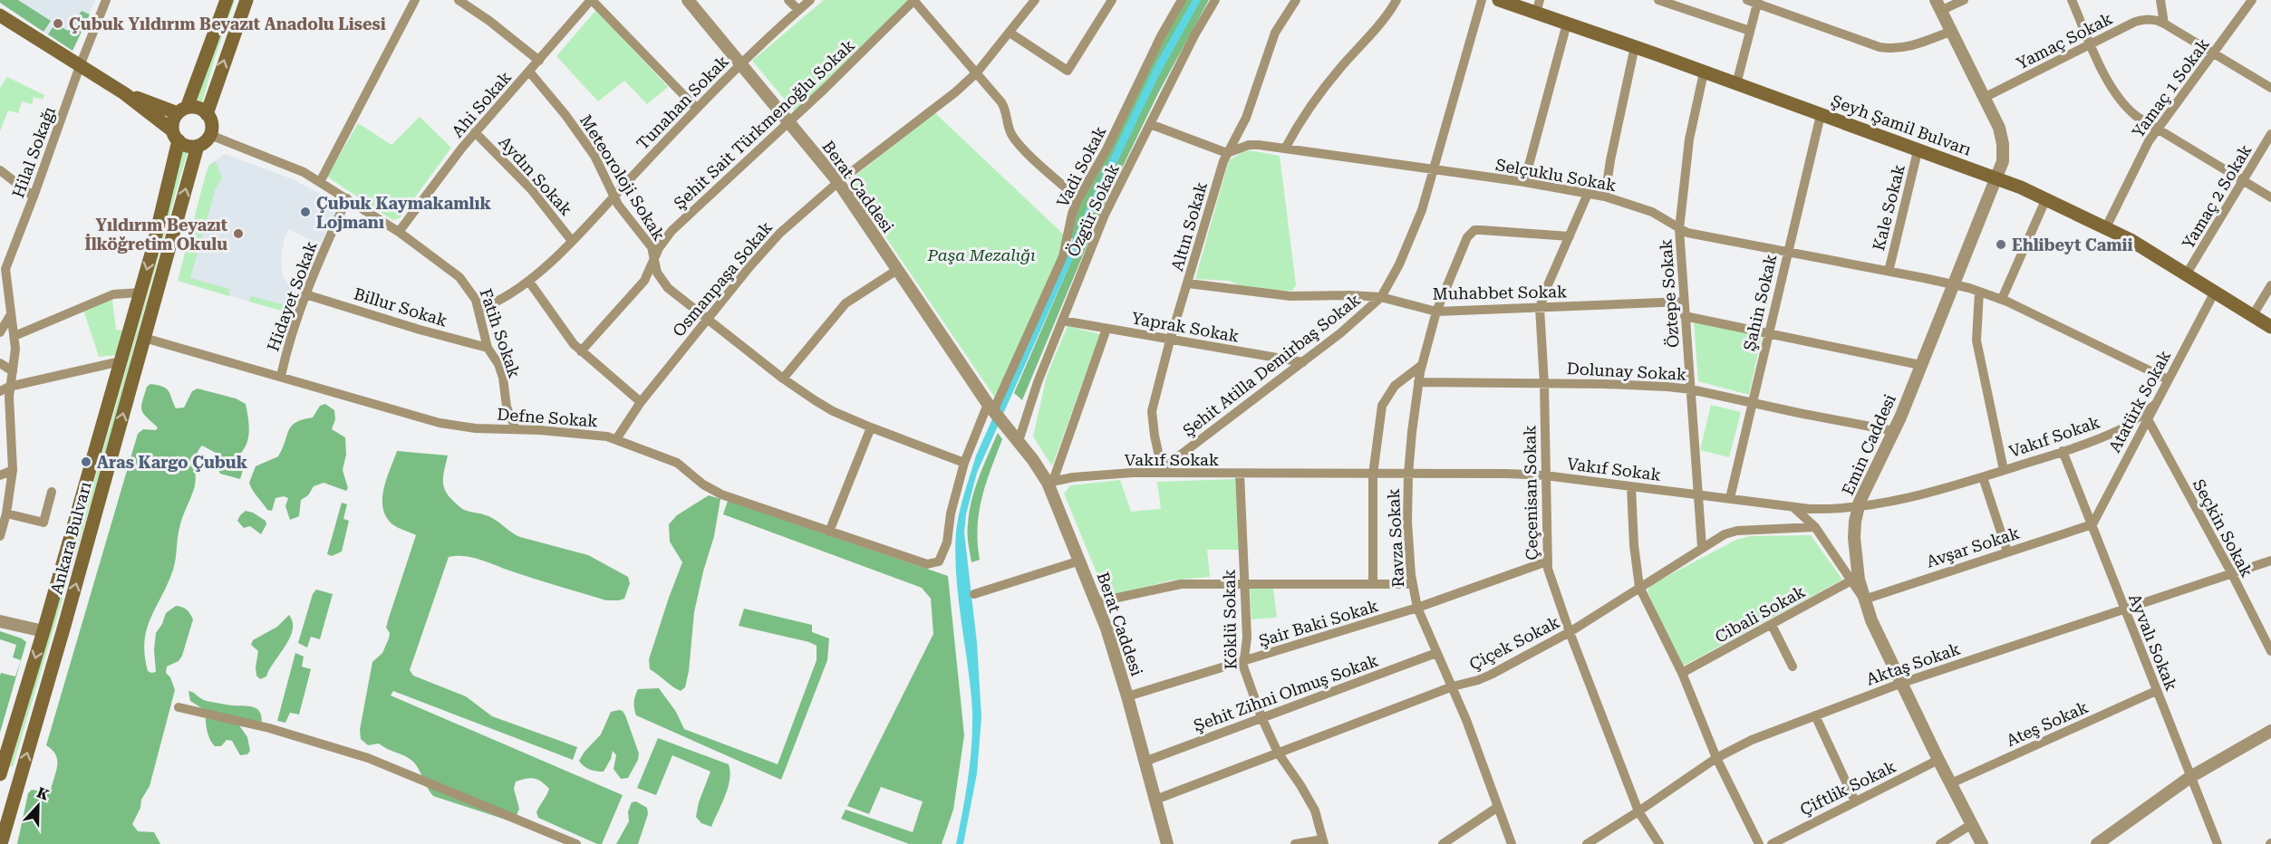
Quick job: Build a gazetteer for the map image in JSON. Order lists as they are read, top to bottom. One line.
{"streets":{"main road":["Şeyh Şamil Bulvarı","Ankara Bulvarı"],"street":["Yamaç Sokak","Yamaç 1 Sokak","Tunahan Sokak","Ahi Sokak","Şehit Sait Türkmenoğlu Sokak","Hilal Sokağı","Vadi Sokak","Selçuklu Sokak","Aydın Sokak","Meteoroloji Sokak","Berat Caddesi","Yamaç 2 Sokak","Kale Sokak","Özgür Sokak","Altın Sokak","Osmanpaşa Sokak","Muhabbet Sokak","Öztepe Sokak","Hidayet Sokak","Şahin Sokak","Billur Sokak","Yaprak Sokak","Fatih Sokak","Şehit Atilla Demirbaş Sokak","Dolunay Sokak","Atatürk Sokak","Defne Sokak","Vakıf Sokak","Emin Caddesi","Çeçenisan Sokak","Seçkin Sokak","Ravza Sokak","Avşar Sokak","Cibali Sokak","Köklü Sokak","Şair Baki Sokak","Ayvalı Sokak","Çiçek Sokak","Aktaş Sokak","Şehit Zihni Olmuş Sokak","Ateş Sokak","Çiftlik Sokak"]},"crossings":[["Yamaç Sokak","Yamaç 1 Sokak"],["Yamaç Sokak","Emin Caddesi"],["Yamaç 1 Sokak","Şeyh Şamil Bulvarı"],["Tunahan Sokak","Aydın Sokak"],["Tunahan Sokak","Meteoroloji Sokak"],["Tunahan Sokak","Berat Caddesi"],["Tunahan Sokak","Fatih Sokak"],["Ahi Sokak","Aydın Sokak"],["Ahi Sokak","Meteoroloji Sokak"],["Ahi Sokak","Fatih Sokak"],["Şehit Sait Türkmenoğlu Sokak","Meteoroloji Sokak"],["Şehit Sait Türkmenoğlu Sokak","Berat Caddesi"],["Şeyh Şamil Bulvarı","Yamaç 2 Sokak"],["Şeyh Şamil Bulvarı","Kale Sokak"],["Şeyh Şamil Bulvarı","Öztepe Sokak"],["Şeyh Şamil Bulvarı","Şahin Sokak"],["Şeyh Şamil Bulvarı","Atatürk Sokak"],["Şeyh Şamil Bulvarı","Emin Caddesi"],["Vadi Sokak","Meteoroloji Sokak"],["Vadi Sokak","Berat Caddesi"],["Vadi Sokak","Defne Sokak"],["Selçuklu Sokak","Kale Sokak"],["Selçuklu Sokak","Altın Sokak"],["Selçuklu Sokak","Öztepe Sokak"],["Selçuklu Sokak","Şahin Sokak"],["Selçuklu Sokak","Şehit Atilla Demirbaş Sokak"],["Selçuklu Sokak","Atatürk Sokak"],["Selçuklu Sokak","Emin Caddesi"],["Selçuklu Sokak","Çeçenisan Sokak"],["Meteoroloji Sokak","Osmanpaşa Sokak"],["Berat Caddesi","Özgür Sokak"],["Berat Caddesi","Osmanpaşa Sokak"],["Berat Caddesi","Vakıf Sokak"],["Berat Caddesi","Şair Baki Sokak"],["Berat Caddesi","Çiçek Sokak"],["Berat Caddesi","Şehit Zihni Olmuş Sokak"],["Özgür Sokak","Yaprak Sokak"],["Altın Sokak","Muhabbet Sokak"],["Altın Sokak","Yaprak Sokak"],["Altın Sokak","Şehit Atilla Demirbaş Sokak"],["Altın Sokak","Vakıf Sokak"],["Osmanpaşa Sokak","Defne Sokak"],["Muhabbet Sokak","Öztepe Sokak"],["Muhabbet Sokak","Şehit Atilla Demirbaş Sokak"],["Muhabbet Sokak","Çeçenisan Sokak"],["Muhabbet Sokak","Ravza Sokak"],["Öztepe Sokak","Dolunay Sokak"],["Öztepe Sokak","Vakıf Sokak"],["Öztepe Sokak","Çiçek Sokak"],["Hidayet Sokak","Billur Sokak"],["Hidayet Sokak","Fatih Sokak"],["Hidayet Sokak","Defne Sokak"],["Şahin Sokak","Dolunay Sokak"],["Şahin Sokak","Vakıf Sokak"],["Billur Sokak","Fatih Sokak"],["Yaprak Sokak","Şehit Atilla Demirbaş Sokak"],["Fatih Sokak","Defne Sokak"],["Fatih Sokak","Ankara Bulvarı"],["Şehit Atilla Demirbaş Sokak","Vakıf Sokak"],["Dolunay Sokak","Emin Caddesi"],["Dolunay Sokak","Çeçenisan Sokak"],["Dolunay Sokak","Ravza Sokak"],["Atatürk Sokak","Vakıf Sokak"],["Atatürk Sokak","Seçkin Sokak"],["Atatürk Sokak","Avşar Sokak"],["Atatürk Sokak","Ayvalı Sokak"],["Defne Sokak","Ankara Bulvarı"],["Vakıf Sokak","Emin Caddesi"],["Vakıf Sokak","Çeçenisan Sokak"],["Vakıf Sokak","Ravza Sokak"],["Vakıf Sokak","Köklü Sokak"],["Vakıf Sokak","Ayvalı Sokak"],["Emin Caddesi","Avşar Sokak"],["Emin Caddesi","Aktaş Sokak"],["Emin Caddesi","Ateş Sokak"],["Emin Caddesi","Çiftlik Sokak"],["Çeçenisan Sokak","Ravza Sokak"],["Çeçenisan Sokak","Şair Baki Sokak"],["Çeçenisan Sokak","Çiçek Sokak"],["Çeçenisan Sokak","Aktaş Sokak"],["Seçkin Sokak","Aktaş Sokak"],["Ravza Sokak","Şair Baki Sokak"],["Ravza Sokak","Çiçek Sokak"],["Ravza Sokak","Şehit Zihni Olmuş Sokak"],["Avşar Sokak","Ayvalı Sokak"],["Köklü Sokak","Şair Baki Sokak"],["Köklü Sokak","Çiçek Sokak"],["Köklü Sokak","Şehit Zihni Olmuş Sokak"],["Ayvalı Sokak","Aktaş Sokak"],["Ayvalı Sokak","Ateş Sokak"]],"parks":["Paşa Mezalığı"],"places":["Çubuk Yıldırım Beyazıt Anadolu Lisesi","Çubuk Kaymakamlık Lojmanı","Yıldırım Beyazıt İlköğretim Okulu","Ehlibeyt Camii","Aras Kargo Çubuk"],"north":"top"}
